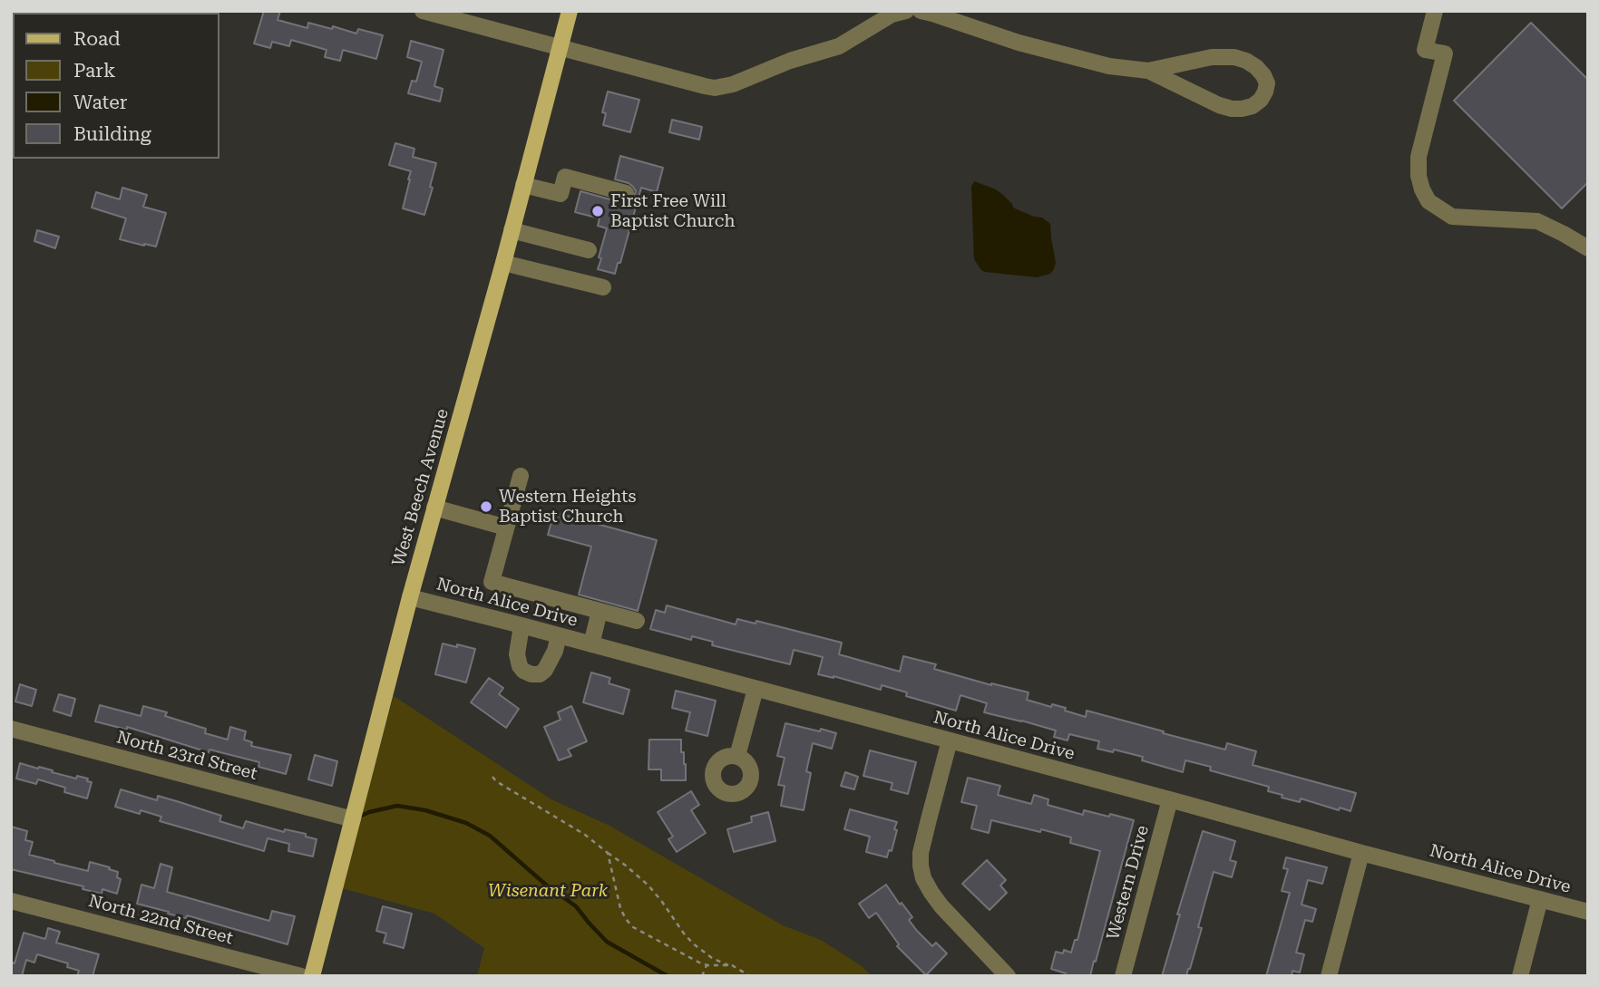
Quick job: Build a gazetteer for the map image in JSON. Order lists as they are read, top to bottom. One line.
{"streets":{"main road":["West Beech Avenue"],"street":["North Alice Drive","North 23rd Street","Western Drive","North 22nd Street"]},"crossings":[["West Beech Avenue","North Alice Drive"],["West Beech Avenue","North 23rd Street"],["North Alice Drive","Western Drive"]],"parks":["Wisenant Park"],"places":["First Free Will Baptist Church","Western Heights Baptist Church"],"legend":["Road","Park","Water","Building"]}
